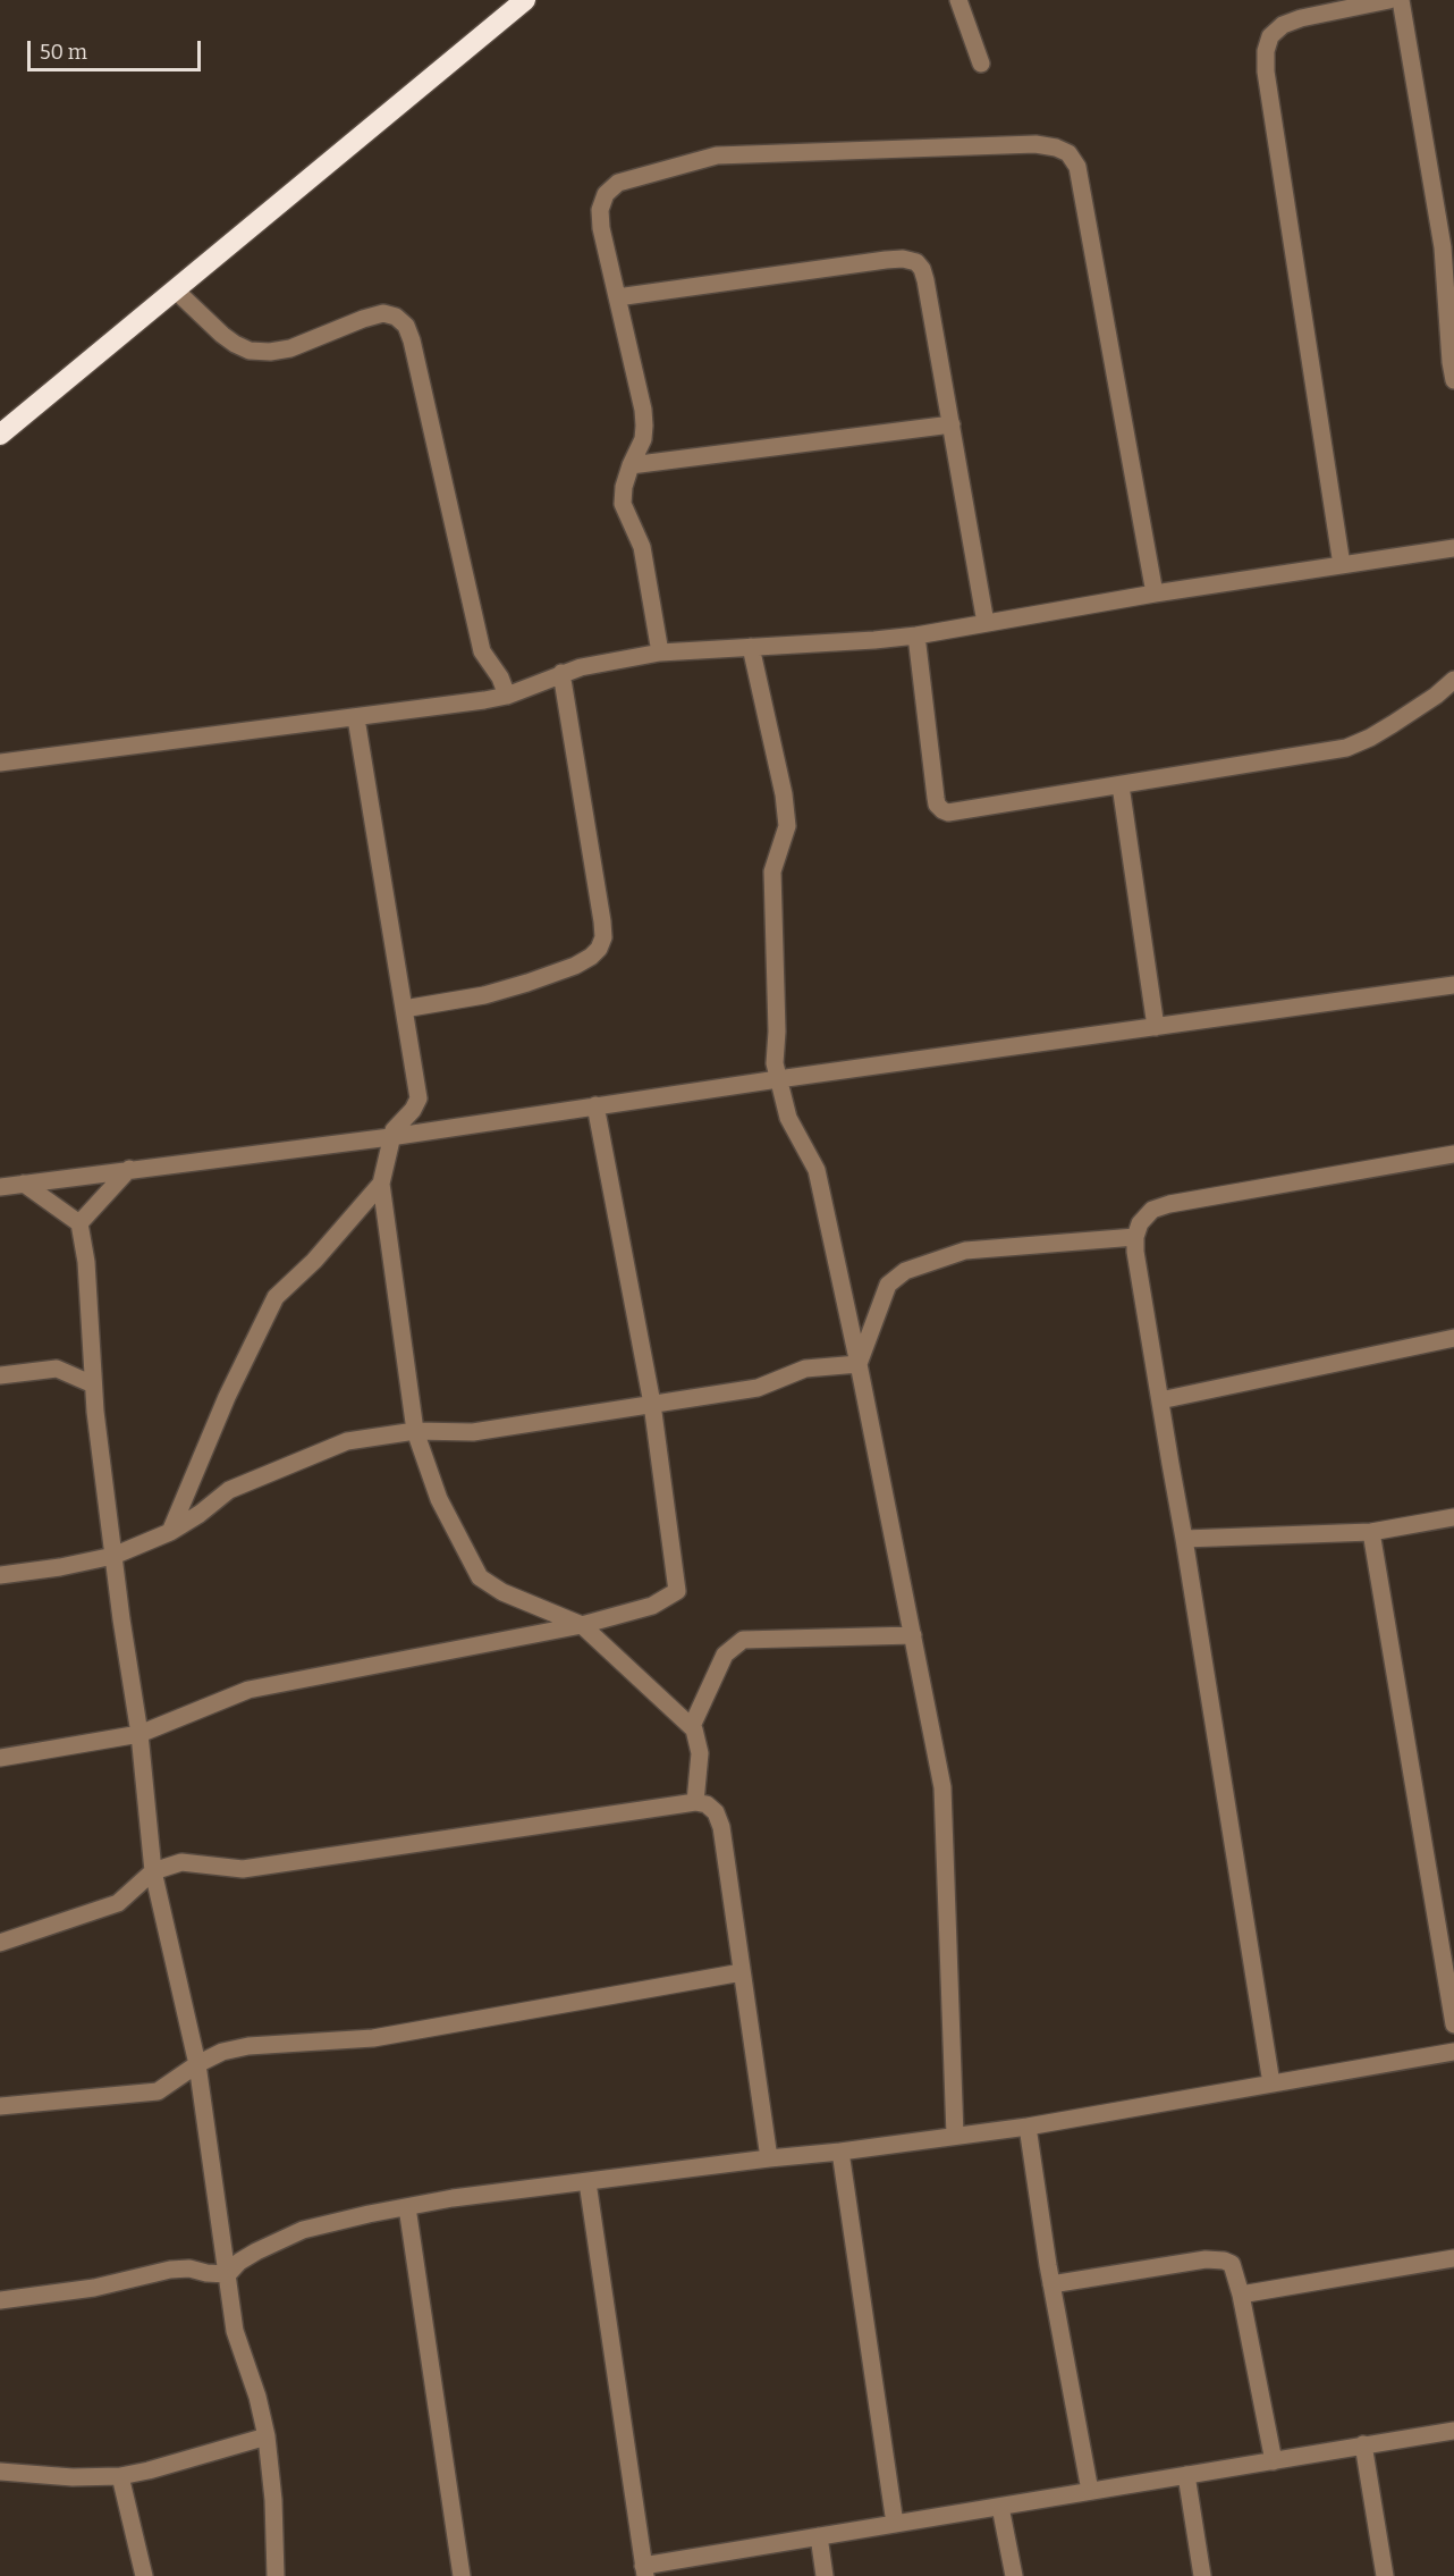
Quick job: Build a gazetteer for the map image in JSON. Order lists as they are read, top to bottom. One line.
{"scale_bar":"50 m"}
